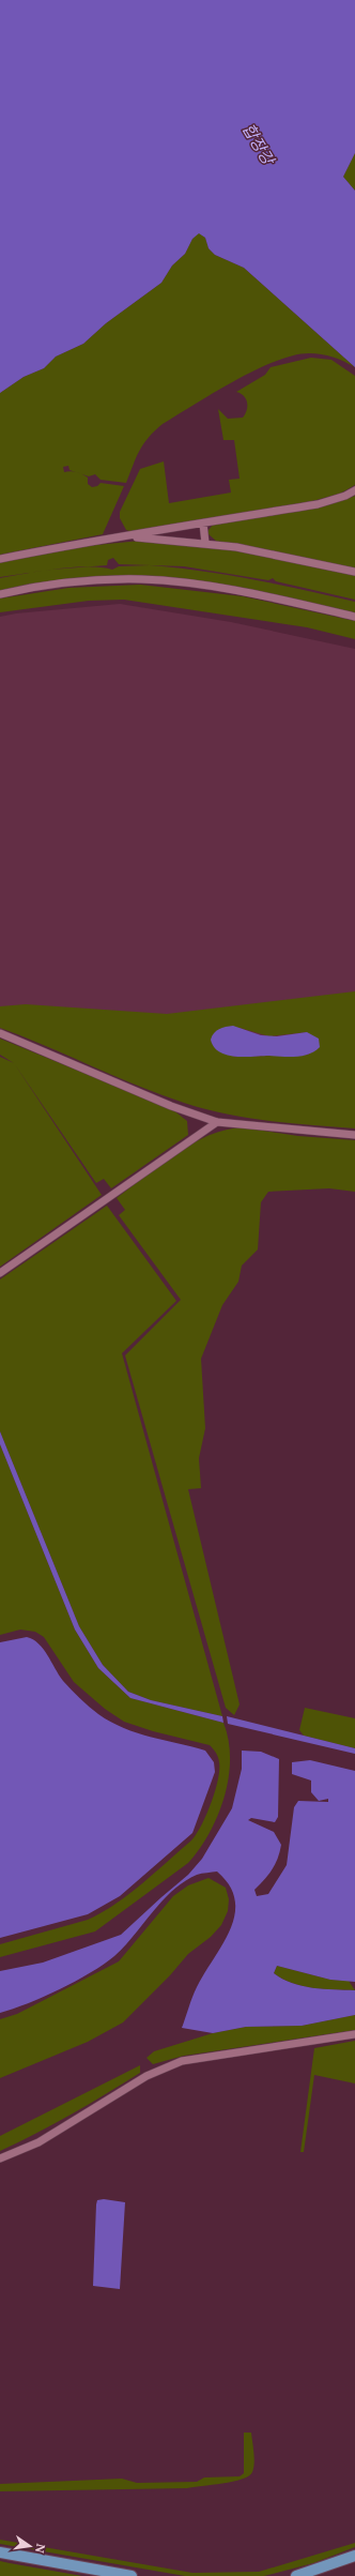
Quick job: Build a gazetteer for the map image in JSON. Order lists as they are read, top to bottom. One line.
{"water":["합장강"],"north":"right"}
